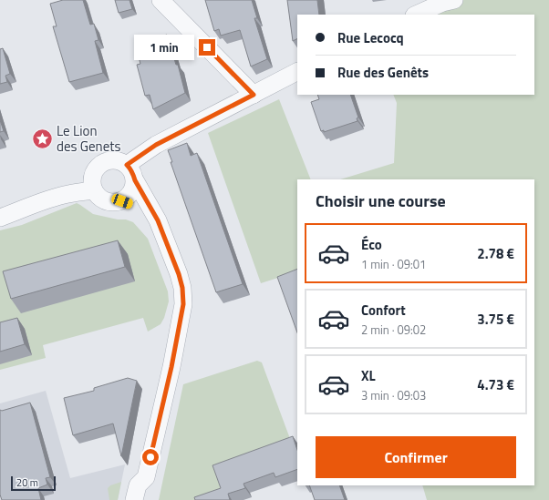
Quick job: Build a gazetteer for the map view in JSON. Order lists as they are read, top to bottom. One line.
{"places":{"place":["Le Lion des Genets"]},"scale_bar":"20 m","page":{"banner":["Rue Lecocq","Rue des Genêts"],"bubble":"1 min","heading":"Choisir une course","list":[{"name":"Éco","note":"1 min · 09:01","value":"2.78 €"},{"name":"Confort","note":"2 min · 09:02","value":"3.75 €"},{"name":"XL","note":"3 min · 09:03","value":"4.73 €"}],"buttons":"Confirmer","scale":"20 m"}}
